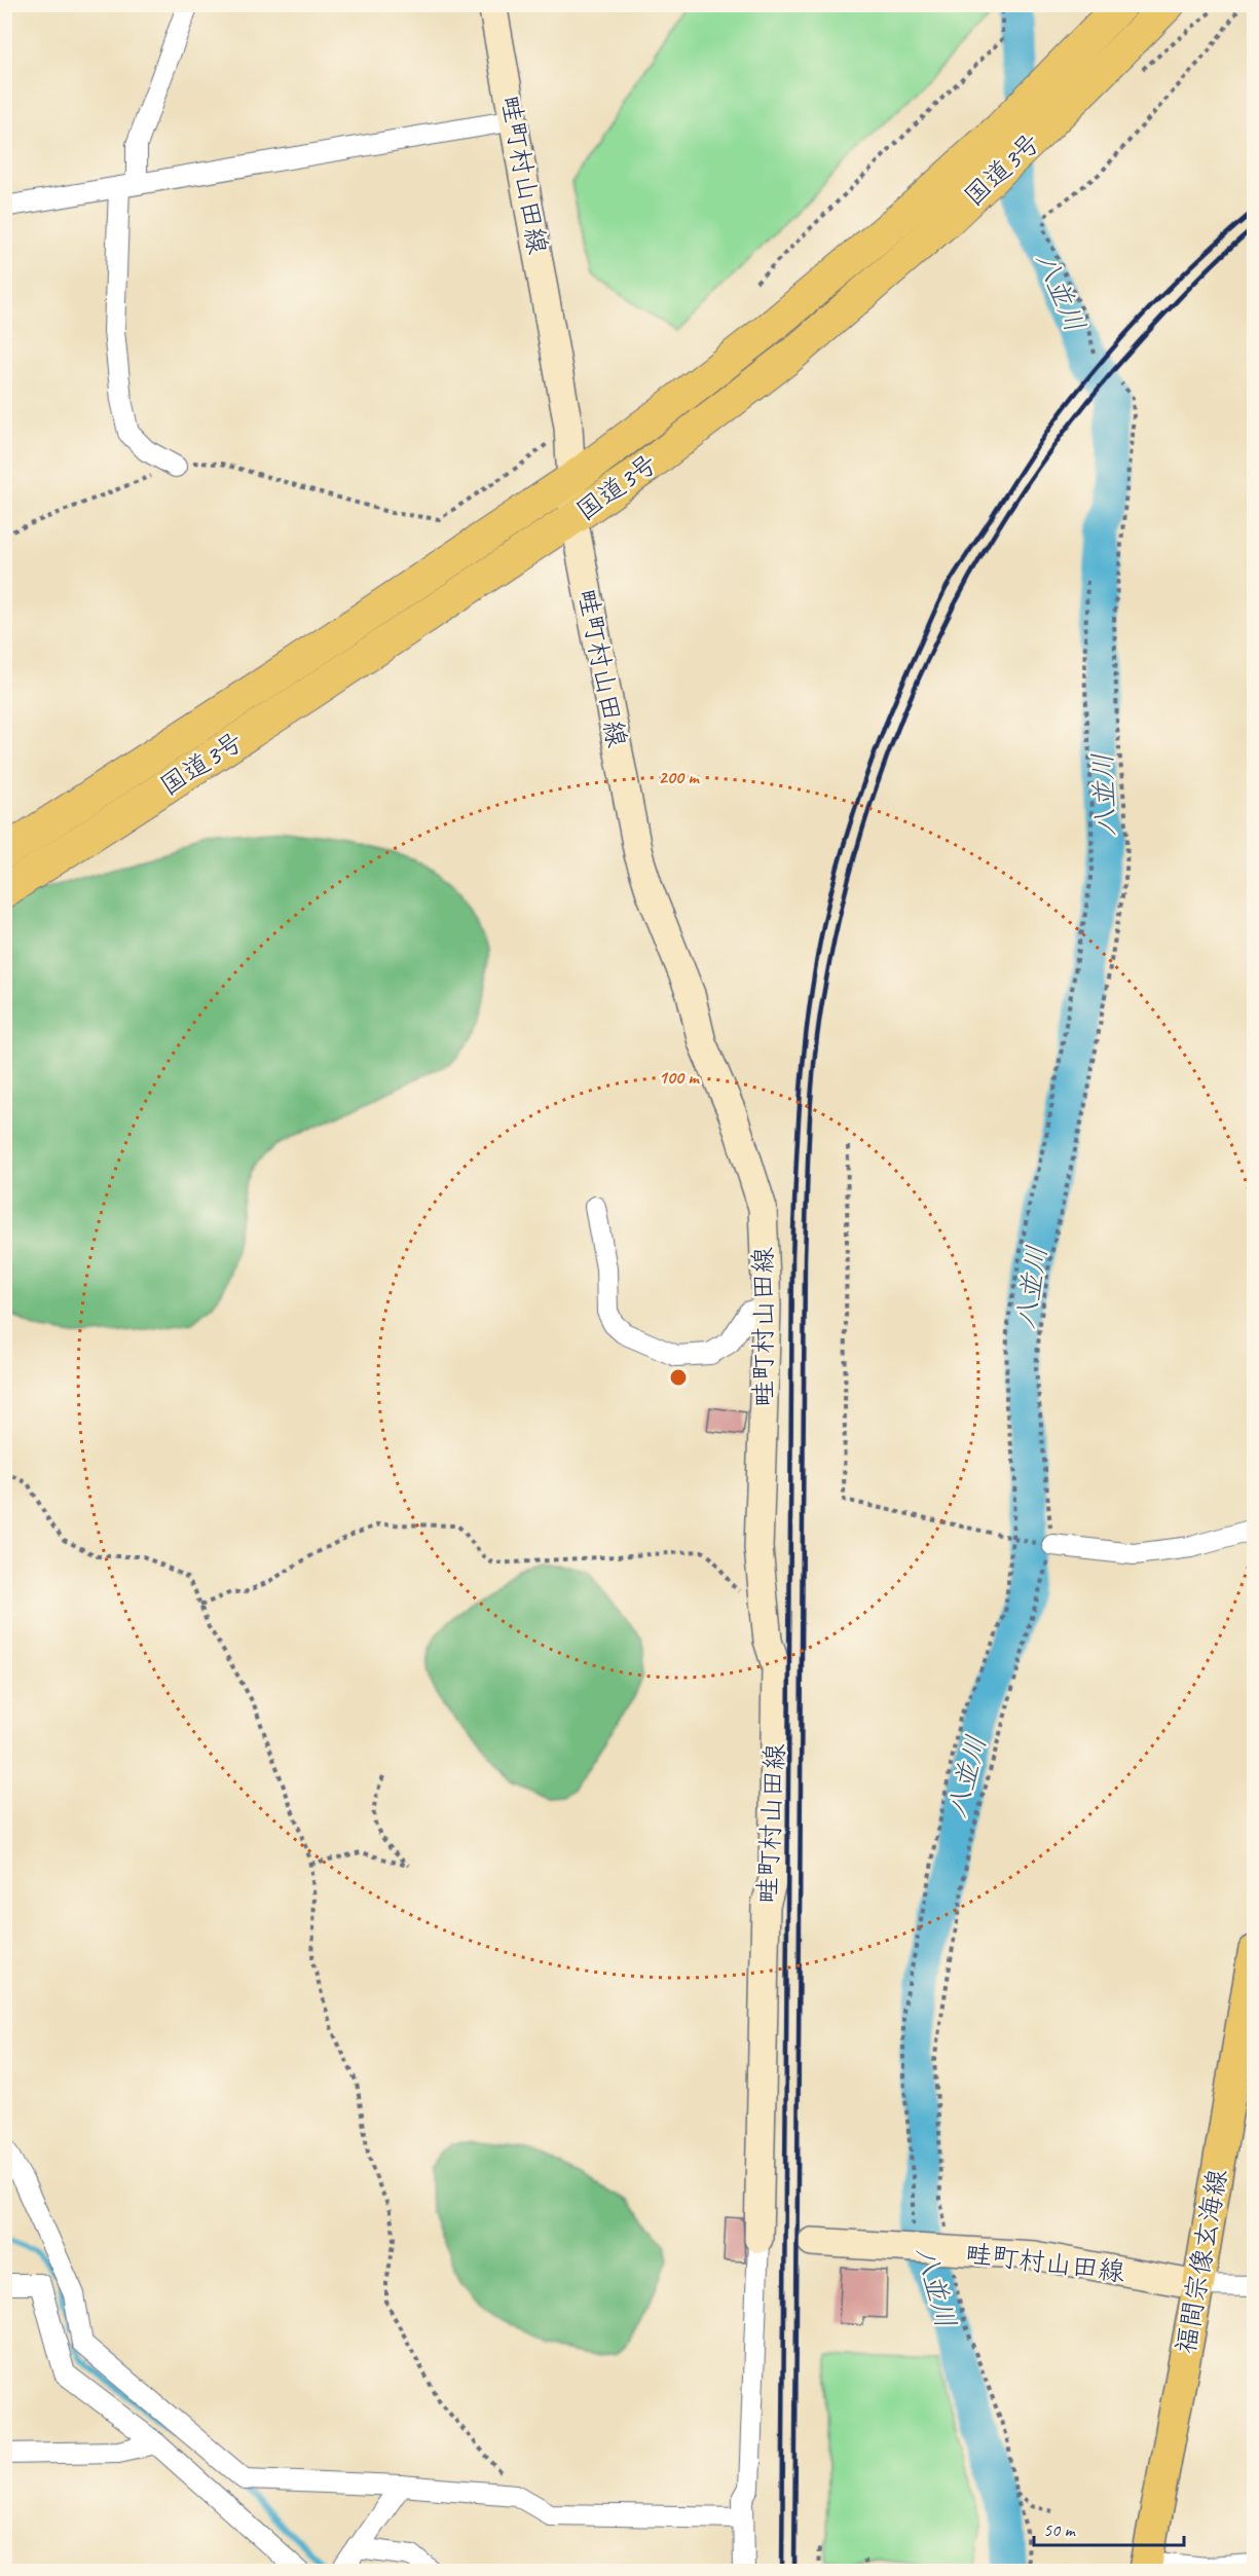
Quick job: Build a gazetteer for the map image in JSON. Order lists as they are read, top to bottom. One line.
{"streets":{"highway":["国道3号"],"main road":["畦町村山田線","福間宗像玄海線"]},"crossings":[["国道3号","畦町村山田線"],["畦町村山田線","福間宗像玄海線"]],"water":["八並川"],"scale_bar":"50 m","rings":["200 m","100 m"]}
